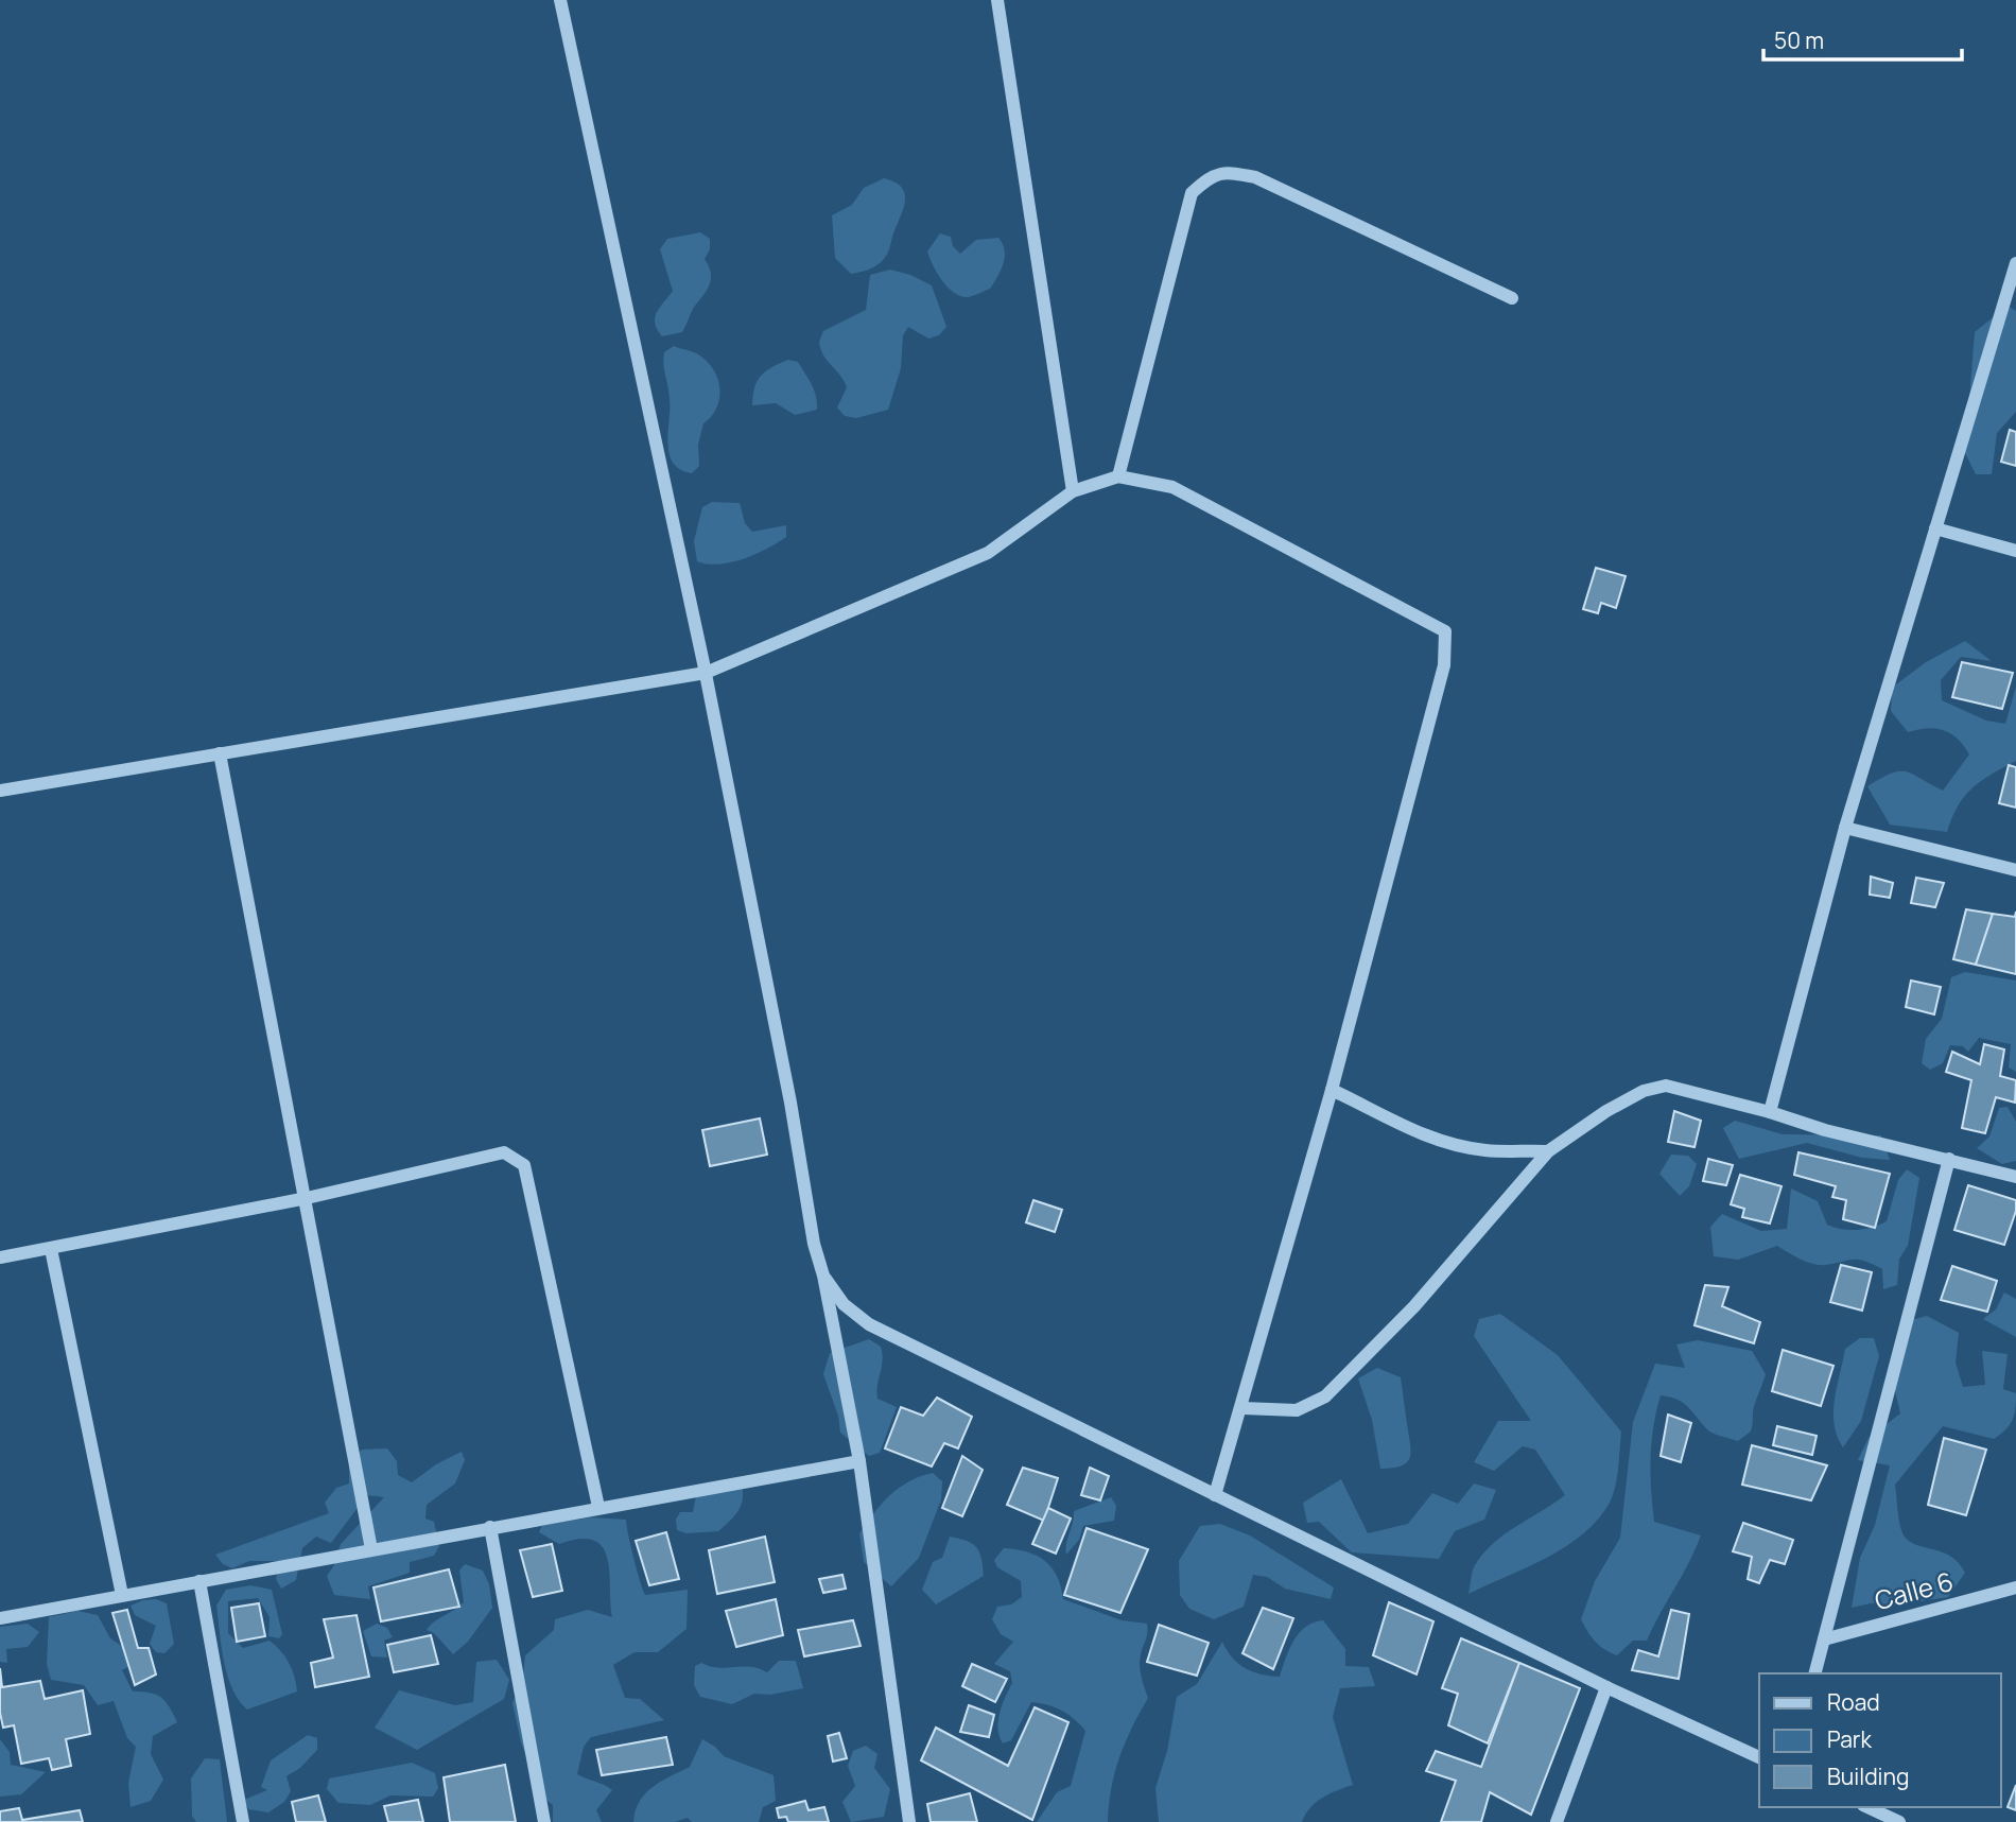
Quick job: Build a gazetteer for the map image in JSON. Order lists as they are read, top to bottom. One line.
{"streets":{"street":["Calle 6"]},"legend":["Road","Park","Building"],"scale_bar":"50 m"}
